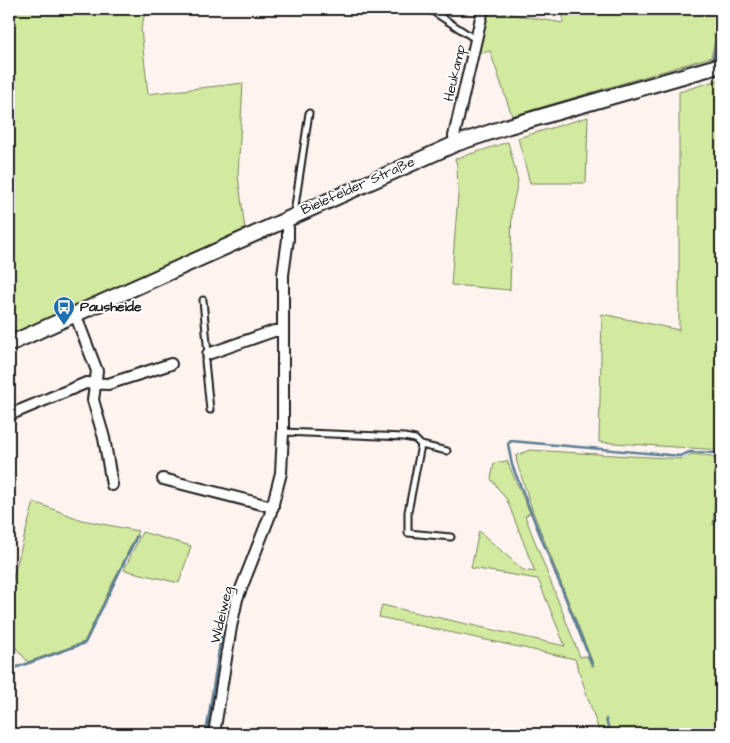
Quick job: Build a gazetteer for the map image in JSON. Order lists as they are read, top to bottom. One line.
{"streets":{"main road":["Bielefelder Straße"],"street":["Heukamp","Wideiweg"]},"crossings":[["Heukamp","Bielefelder Straße"],["Bielefelder Straße","Wideiweg"]],"places":{"bus stop":["Pausheide"]}}
